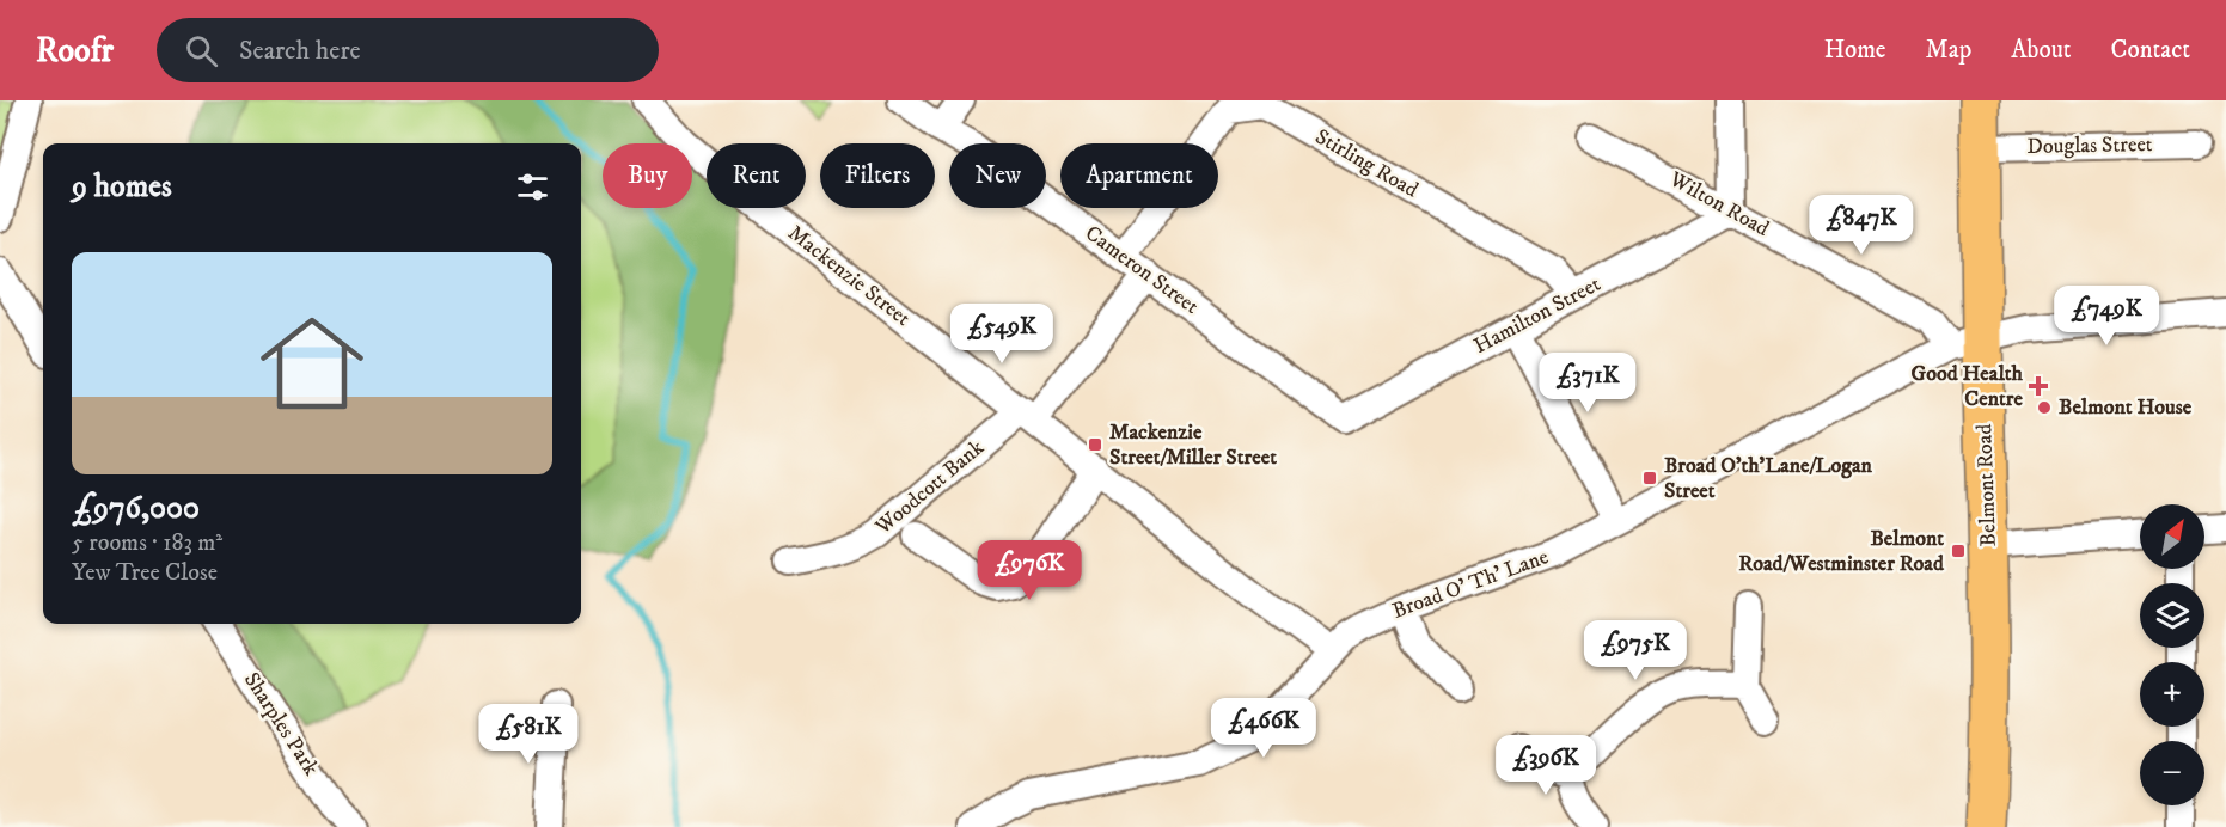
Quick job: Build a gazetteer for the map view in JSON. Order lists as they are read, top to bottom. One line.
{"streets":{"main road":["Belmont Road"],"street":["Douglas Street","Stirling Road","Wilton Road","Cameron Street","Mackenzie Street","Hamilton Street","Woodcott Bank","Broad O' Th' Lane","Sharples Park"]},"crossings":[["Douglas Street","Belmont Road"],["Stirling Road","Cameron Street"],["Stirling Road","Hamilton Street"],["Wilton Road","Hamilton Street"],["Wilton Road","Belmont Road"],["Wilton Road","Broad O' Th' Lane"],["Cameron Street","Hamilton Street"],["Cameron Street","Woodcott Bank"],["Mackenzie Street","Woodcott Bank"],["Mackenzie Street","Broad O' Th' Lane"],["Belmont Road","Broad O' Th' Lane"]],"places":{"health":["Good Health Centre"],"other":["Belmont House"],"transit":["Mackenzie Street/Miller Street","Broad O'th'Lane/Logan Street","Belmont Road/Westminster Road"]},"north":"top right","page":{"header":"Roofr","search":"Search here","nav":["Home","Map","About","Contact"],"chip":["Buy","Rent","Filters","New","Apartment"],"heading":"9 homes","price":["£847K","£749K","£549K","£371K","£976K","£975K","£466K","£581K","£396K"],"list":[{"name":"£976,000","note":"5 rooms · 183 m² · Yew Tree Close"}],"map_buttons":["+","−"]}}
